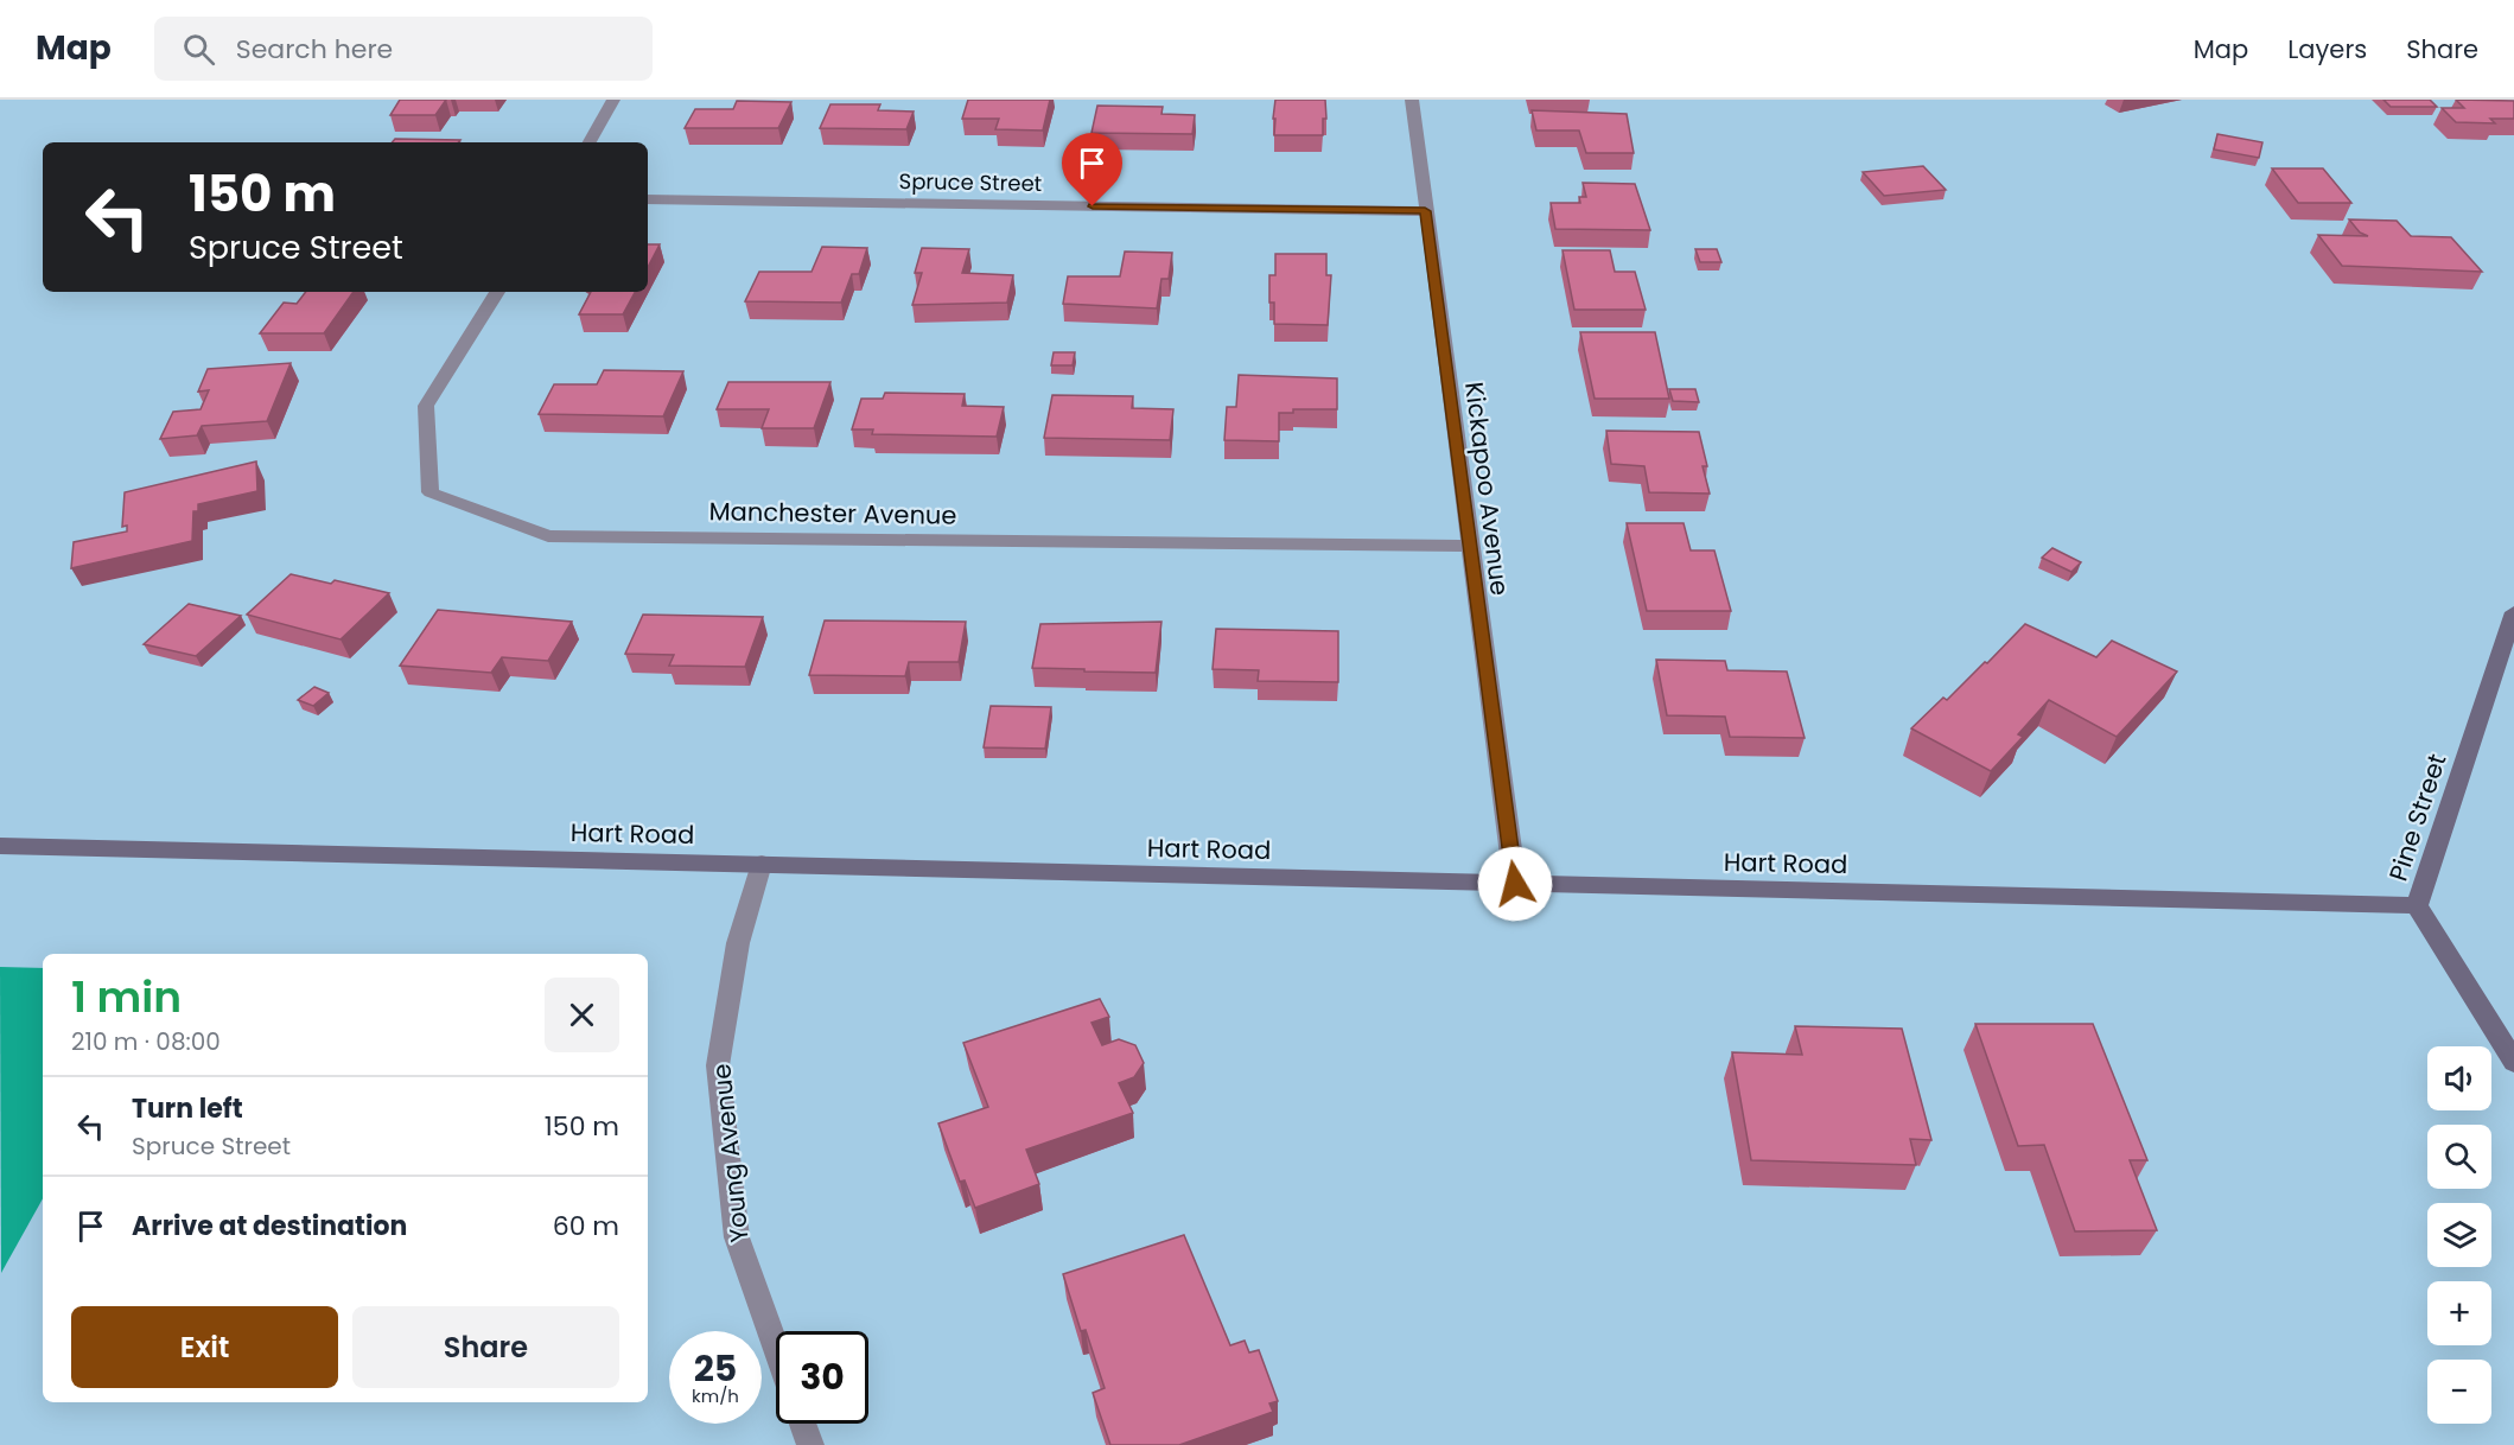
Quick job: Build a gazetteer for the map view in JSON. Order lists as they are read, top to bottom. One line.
{"streets":{"street":["Spruce Street","Kickapoo Avenue","Manchester Avenue","Pine Street","Hart Road","Young Avenue"]},"crossings":[["Spruce Street","Kickapoo Avenue"],["Kickapoo Avenue","Manchester Avenue"],["Kickapoo Avenue","Hart Road"],["Pine Street","Hart Road"],["Hart Road","Young Avenue"]],"page":{"header":"Map","search":"Search here","nav":["Map","Layers","Share"],"turn":["150 m","Spruce Street"],"heading":["1 min","210 m · 08:00"],"map_buttons":["+","−"],"list":[{"name":"Turn left","note":"Spruce Street","value":"150 m"},{"name":"Arrive at destination","value":"60 m"}],"buttons":["Exit","Share"],"speed":"25 km/h","limit":"30"}}
